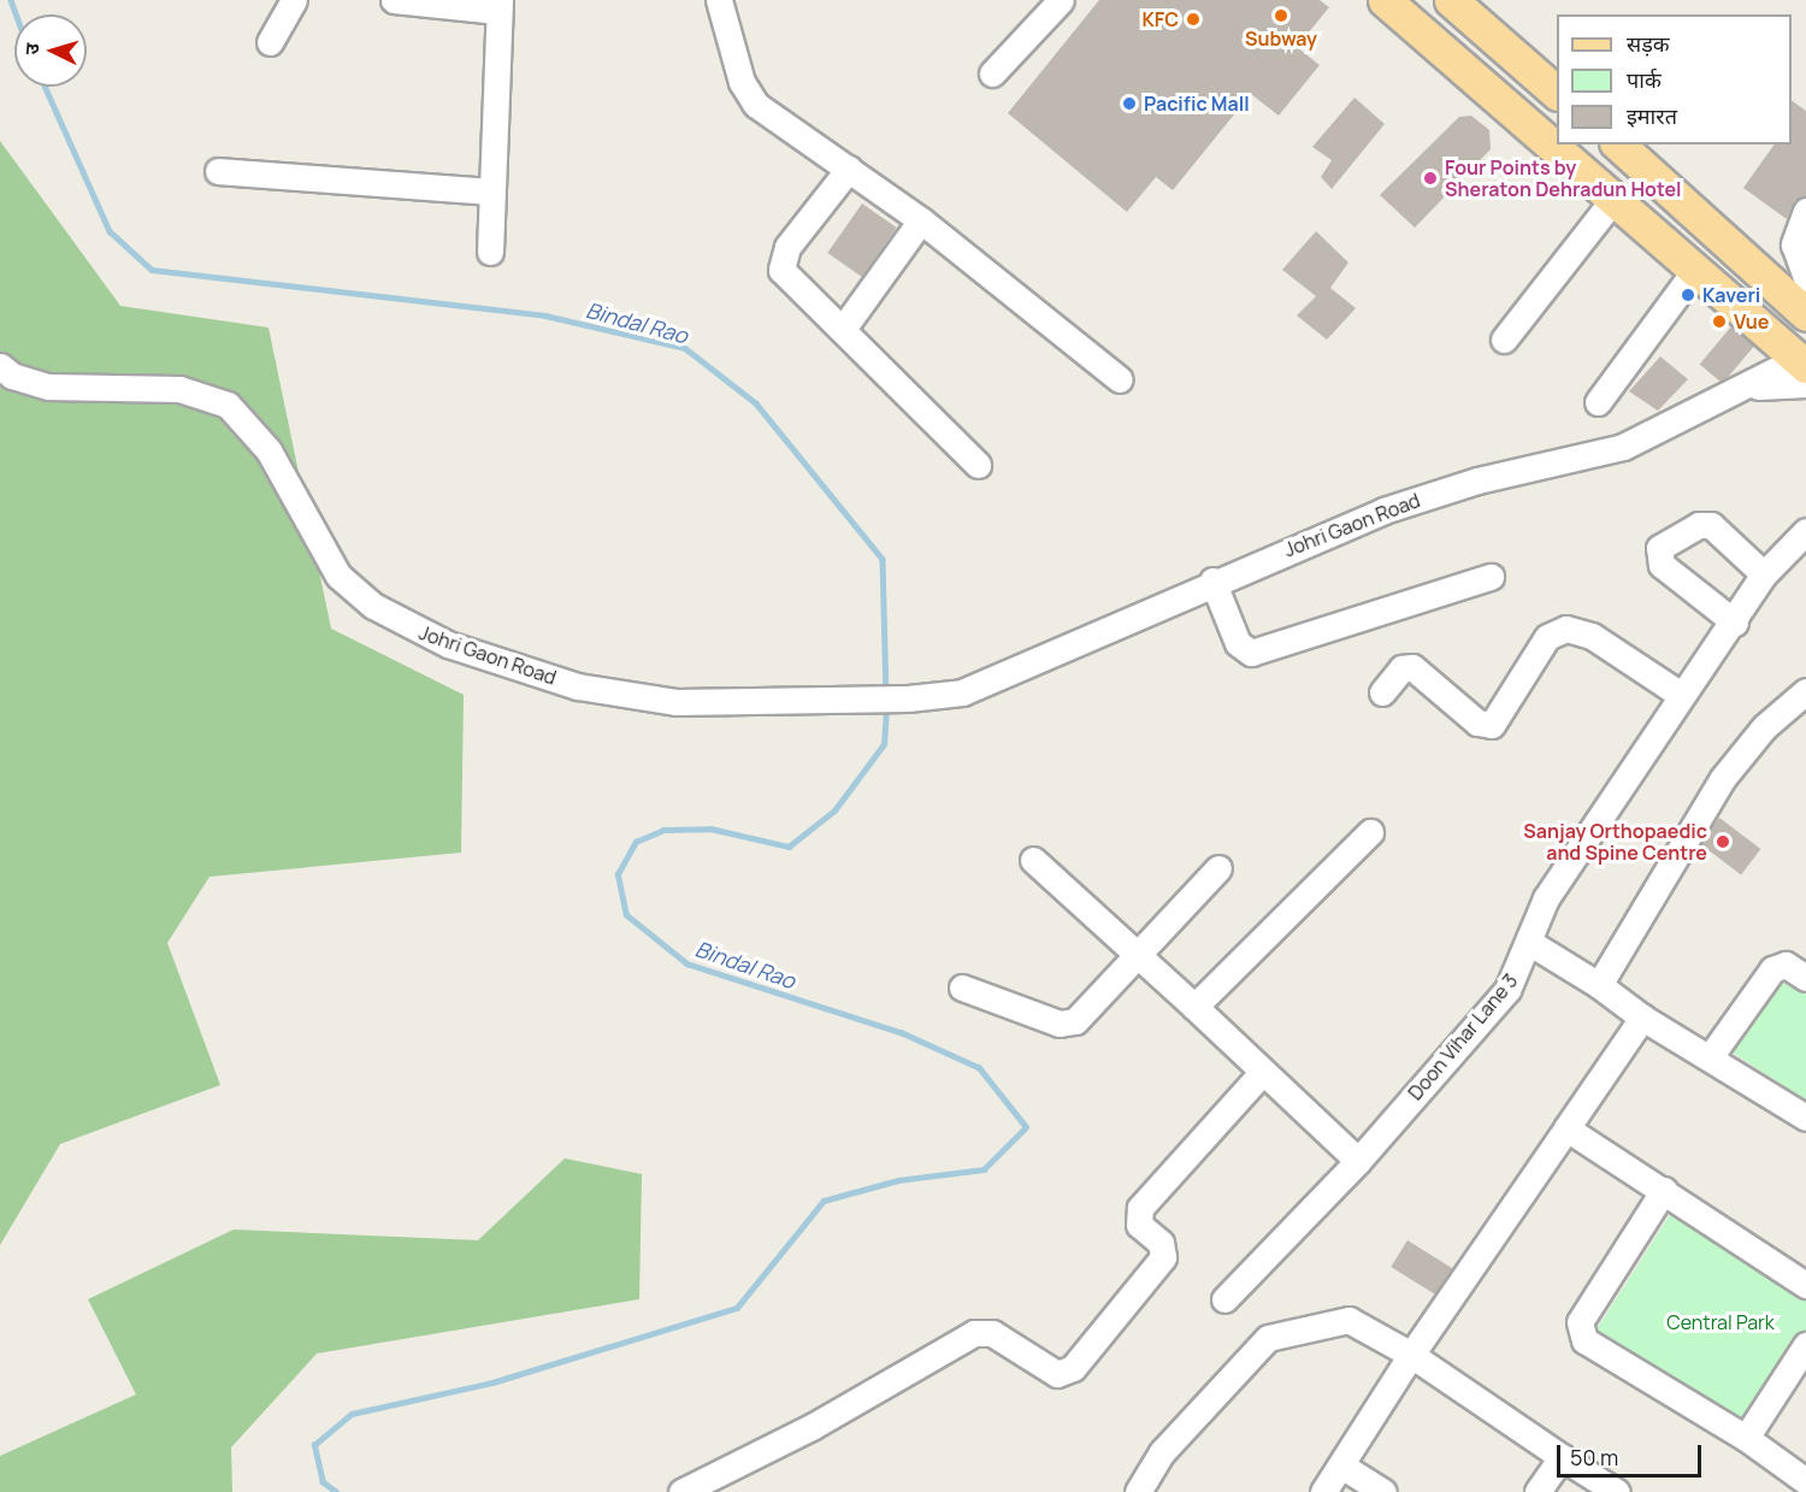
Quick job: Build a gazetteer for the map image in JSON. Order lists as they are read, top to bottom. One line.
{"streets":{"street":["Johri Gaon Road","Doon Vihar Lane 3"]},"water":["Bindal Rao"],"parks":["Central Park"],"places":["Subway","KFC","Pacific Mall","Four Points by Sheraton Dehradun Hotel","Kaveri","Vue","Sanjay Orthopaedic and Spine Centre"],"legend":["सड़क","पार्क","इमारत"],"scale_bar":"50 m","north":"left"}
